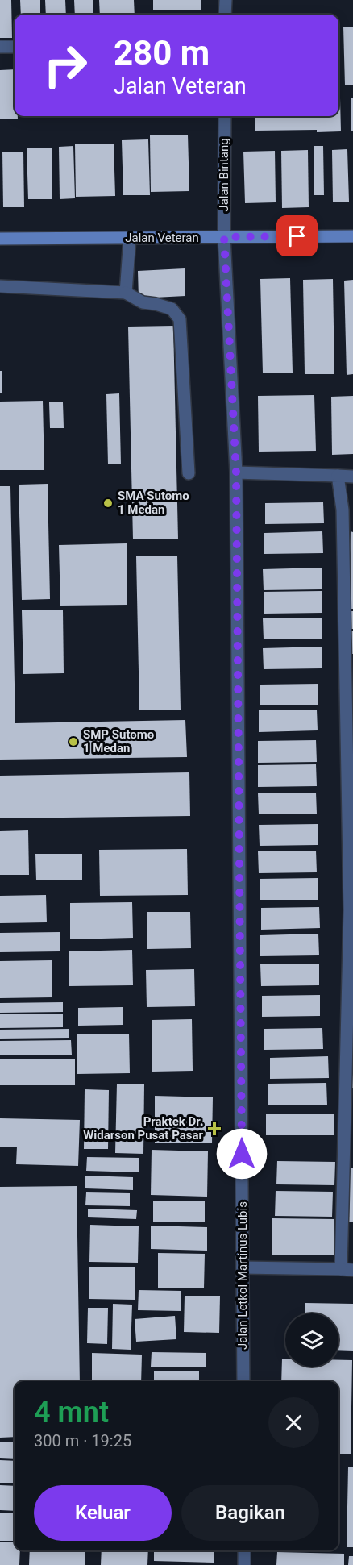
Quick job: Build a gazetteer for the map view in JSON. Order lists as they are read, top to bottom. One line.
{"streets":{"street":["Jalan Bintang","Jalan Veteran","Jalan Letkol Martinus Lubis"]},"crossings":[["Jalan Bintang","Jalan Veteran"],["Jalan Bintang","Jalan Letkol Martinus Lubis"],["Jalan Veteran","Jalan Letkol Martinus Lubis"]],"places":{"other":["SMA Sutomo 1 Medan","SMP Sutomo 1 Medan"],"health":["Praktek Dr. Widarson Pusat Pasar"]},"page":{"turn":["280 m","Jalan Veteran"],"heading":["4 mnt","300 m · 19:25"],"buttons":["Keluar","Bagikan"]}}
